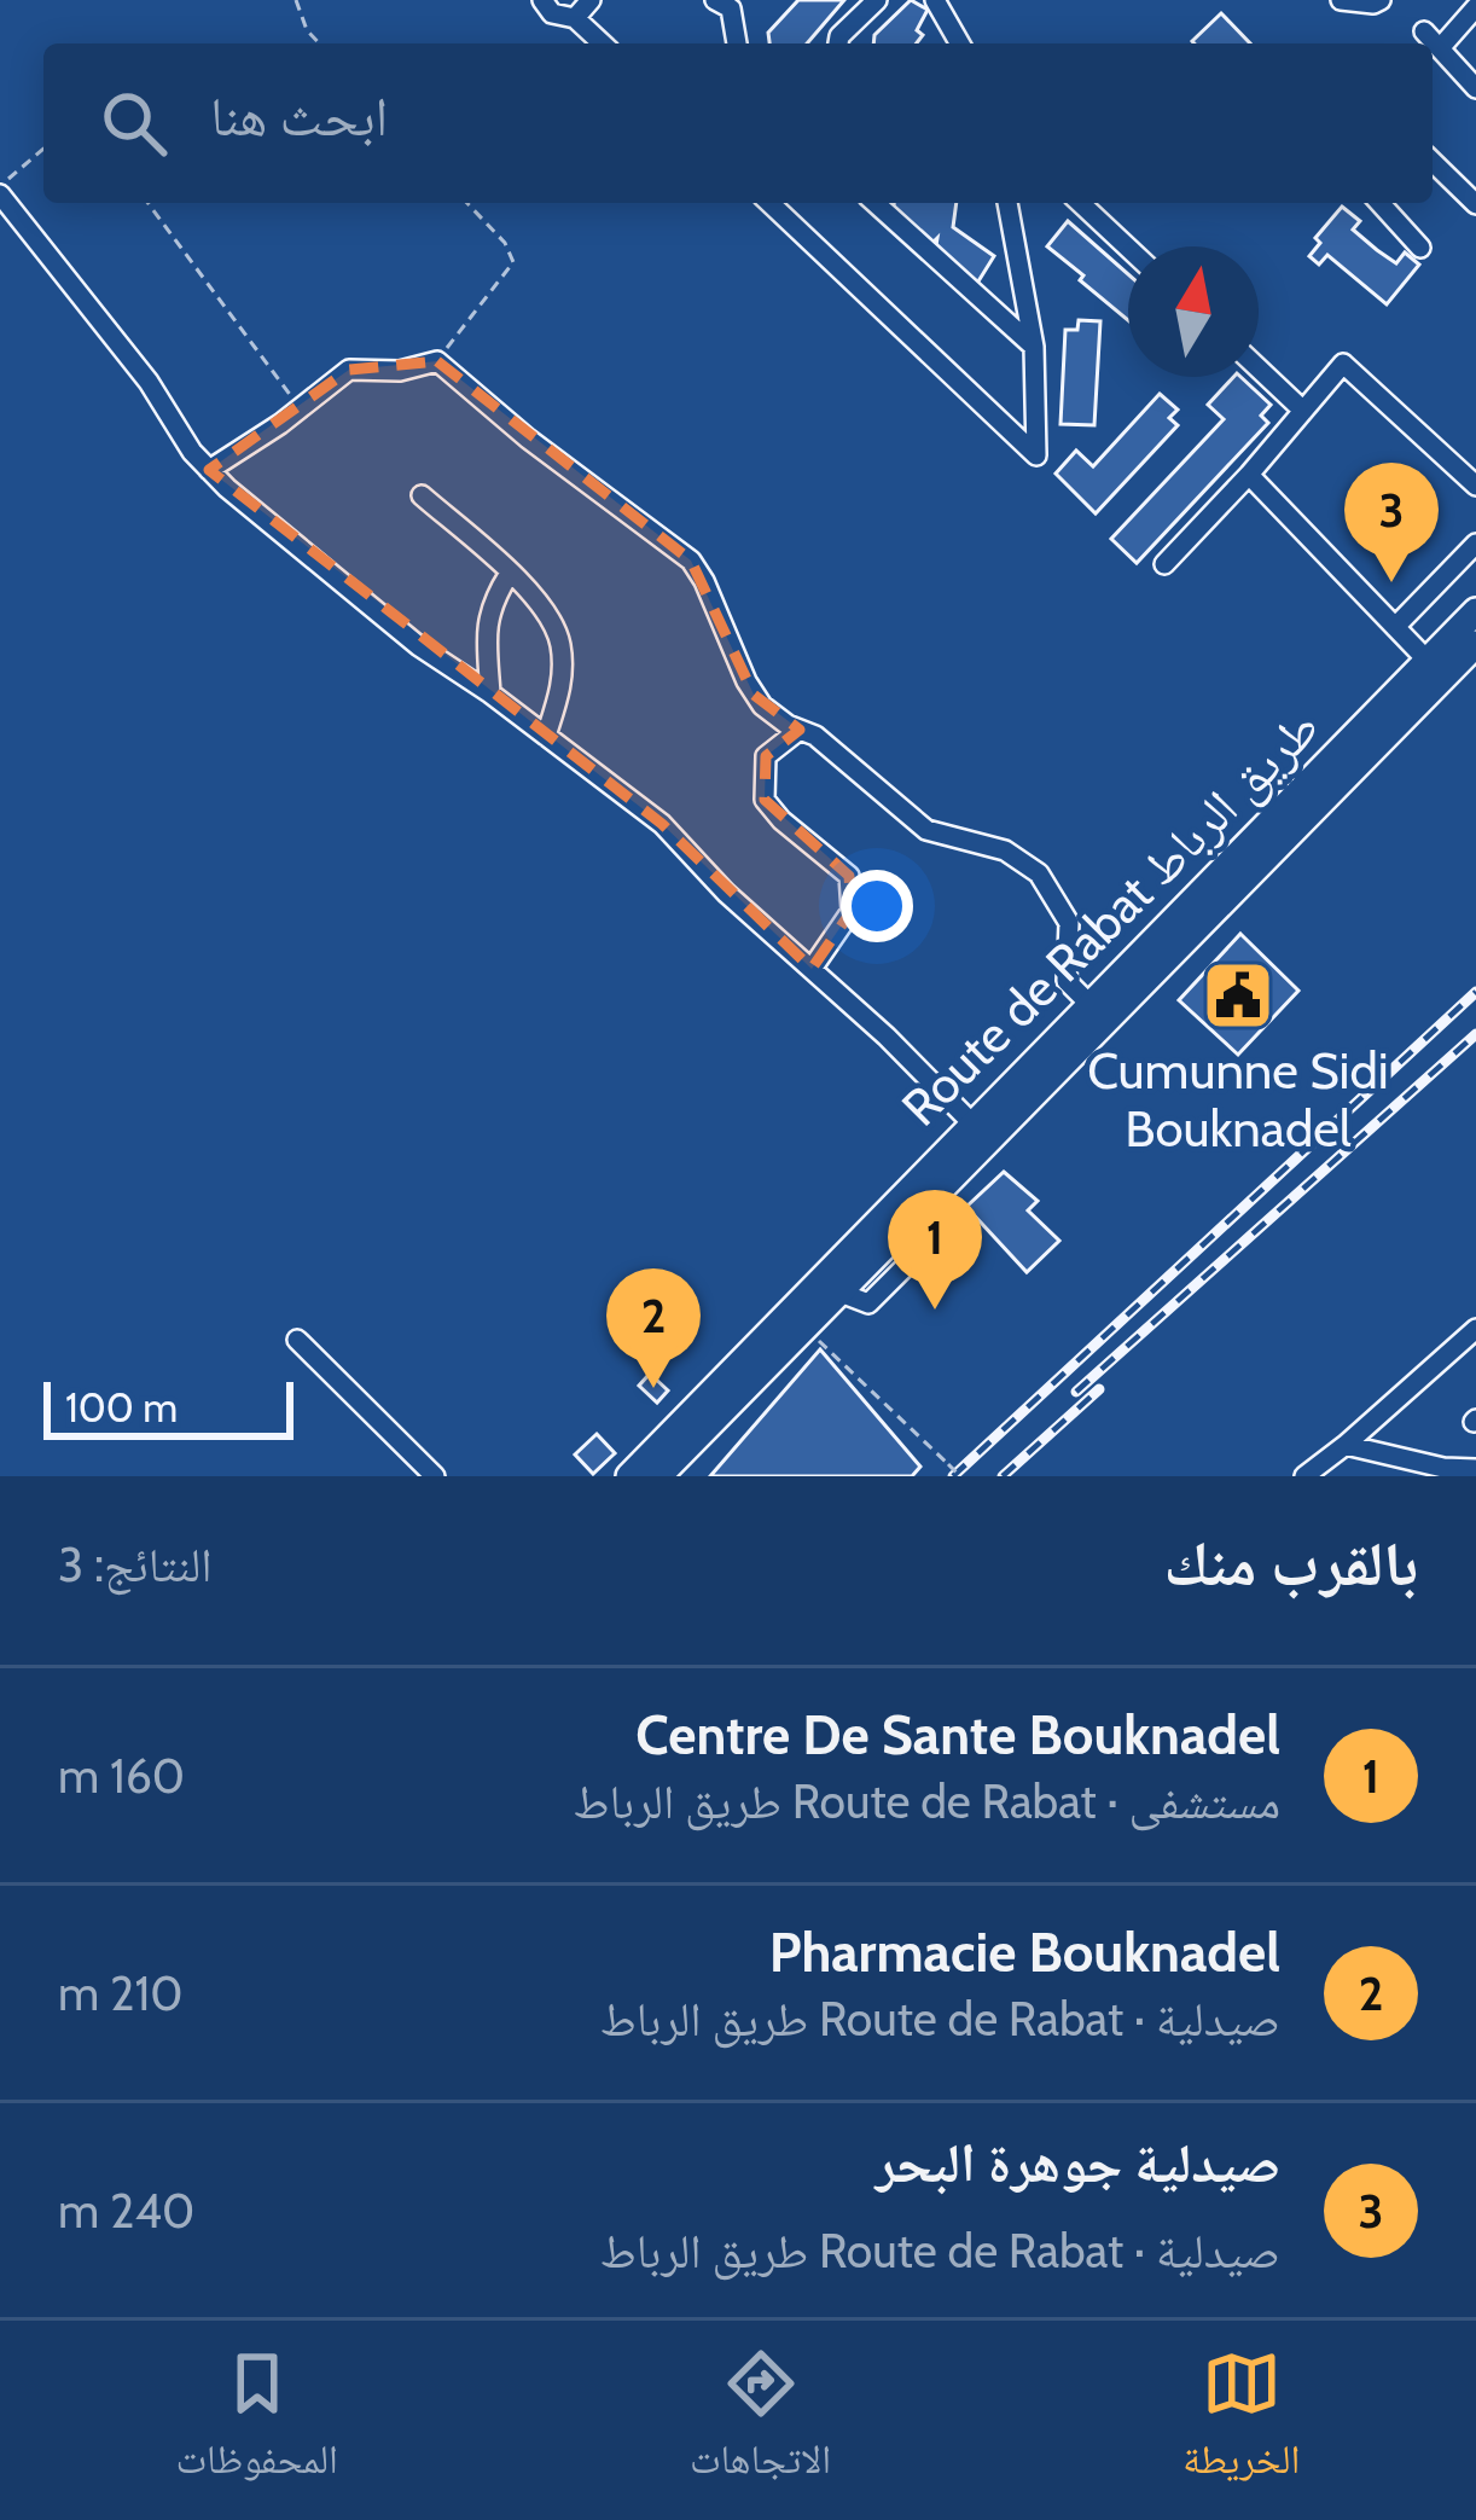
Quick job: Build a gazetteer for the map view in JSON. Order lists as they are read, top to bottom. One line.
{"streets":{"main road":["Route de Rabat طريق الرباط"]},"places":{"public building":["Cumunne Sidi Bouknadel"]},"scale_bar":"100 m","north":"top","page":{"search":"ابحث هنا","pins":["3","1","2"],"scale":"100 m","heading":["بالقرب منك","النتائج: 3"],"list":[{"mark":"1","name":"Centre De Sante Bouknadel","note":"مستشفى · Route de Rabat طريق الرباط","value":"160 m"},{"mark":"2","name":"Pharmacie Bouknadel","note":"صيدلية · Route de Rabat طريق الرباط","value":"210 m"},{"mark":"3","name":"صيدلية جوهرة البحر","note":"صيدلية · Route de Rabat طريق الرباط","value":"240 m"}],"nav":["الخريطة","الاتجاهات","المحفوظات"]}}
